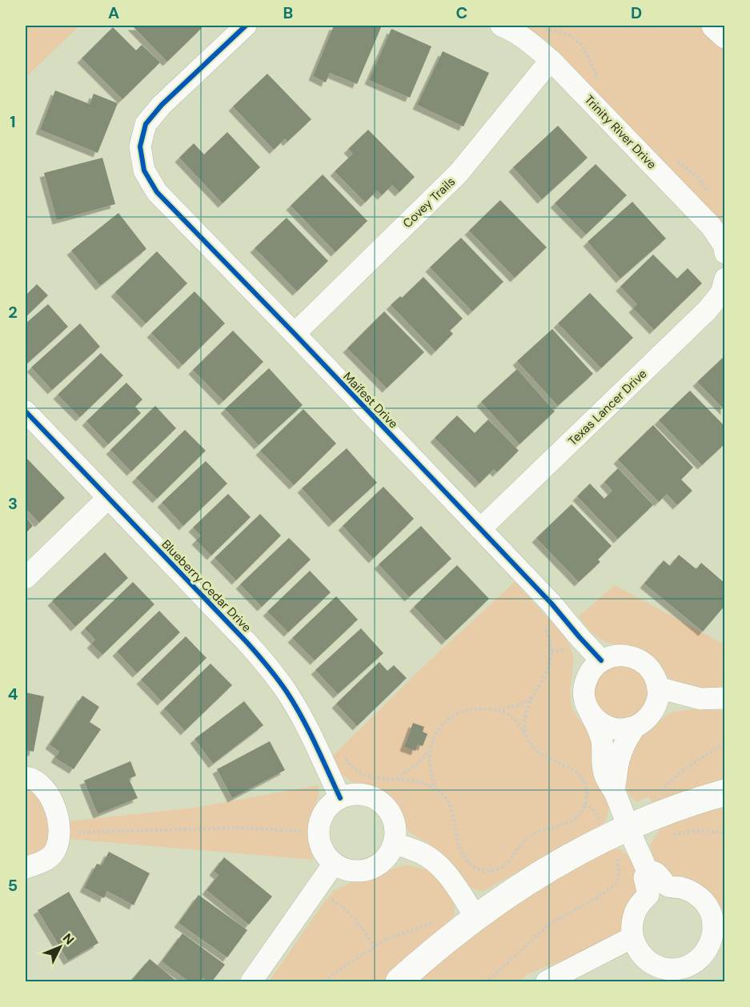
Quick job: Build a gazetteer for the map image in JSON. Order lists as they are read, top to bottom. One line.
{"streets":{"street":["Trinity River Drive","Covey Trails","Maifest Drive","Texas Lancer Drive","Blueberry Cedar Drive"]},"crossings":[["Trinity River Drive","Covey Trails"],["Covey Trails","Maifest Drive"],["Maifest Drive","Texas Lancer Drive"]],"north":"top right","grid":{"columns":["A","B","C","D"],"rows":["1","2","3","4","5"]}}
